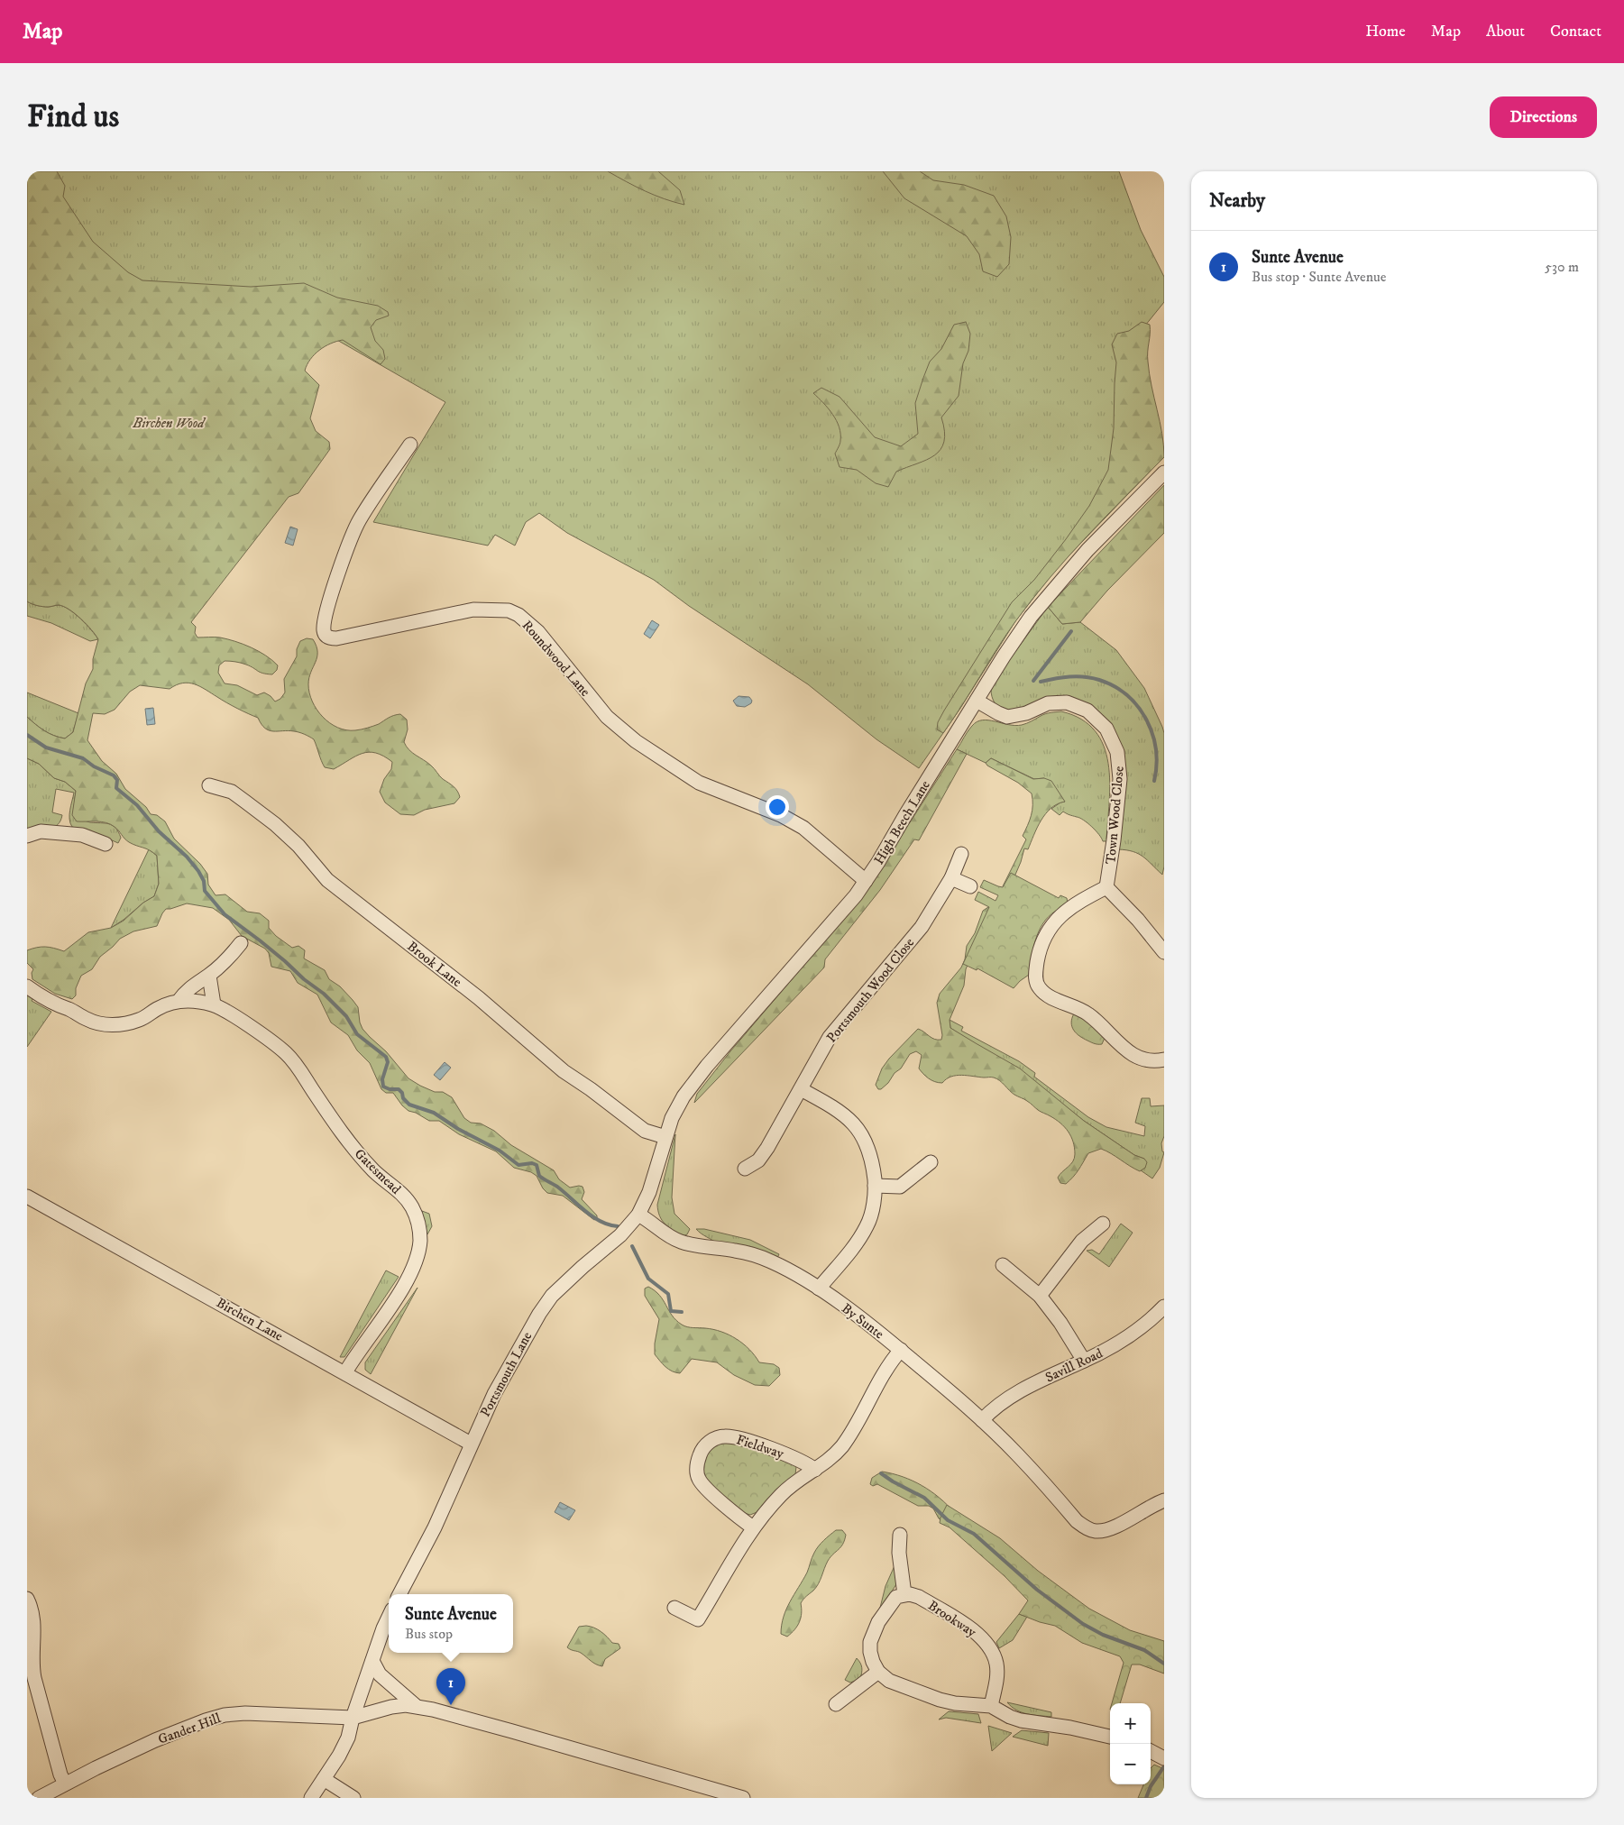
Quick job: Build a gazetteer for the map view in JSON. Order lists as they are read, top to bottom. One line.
{"streets":{"street":["Roundwood Lane","Town Wood Close","High Beech Lane","Brook Lane","Portsmouth Wood Close","Gatesmead","Birchen Lane","By Sunte","Savill Road","Portsmouth Lane","Fieldway","Brookway","Gander Hill"]},"crossings":[["Roundwood Lane","High Beech Lane"],["Town Wood Close","High Beech Lane"],["High Beech Lane","Brook Lane"],["High Beech Lane","Portsmouth Lane"],["Gatesmead","Birchen Lane"],["Birchen Lane","Portsmouth Lane"],["By Sunte","Savill Road"],["By Sunte","Portsmouth Lane"]],"parks":["Birchen Wood"],"page":{"header":"Map","nav":["Home","Map","About","Contact"],"buttons":"Directions","title":"Find us","heading":"Nearby","list":[{"mark":"1","name":"Sunte Avenue","note":"Bus stop · Sunte Avenue","value":"530 m"}],"popup":["Sunte Avenue","Bus stop"],"pins":"1","map_buttons":["+","−"]}}
